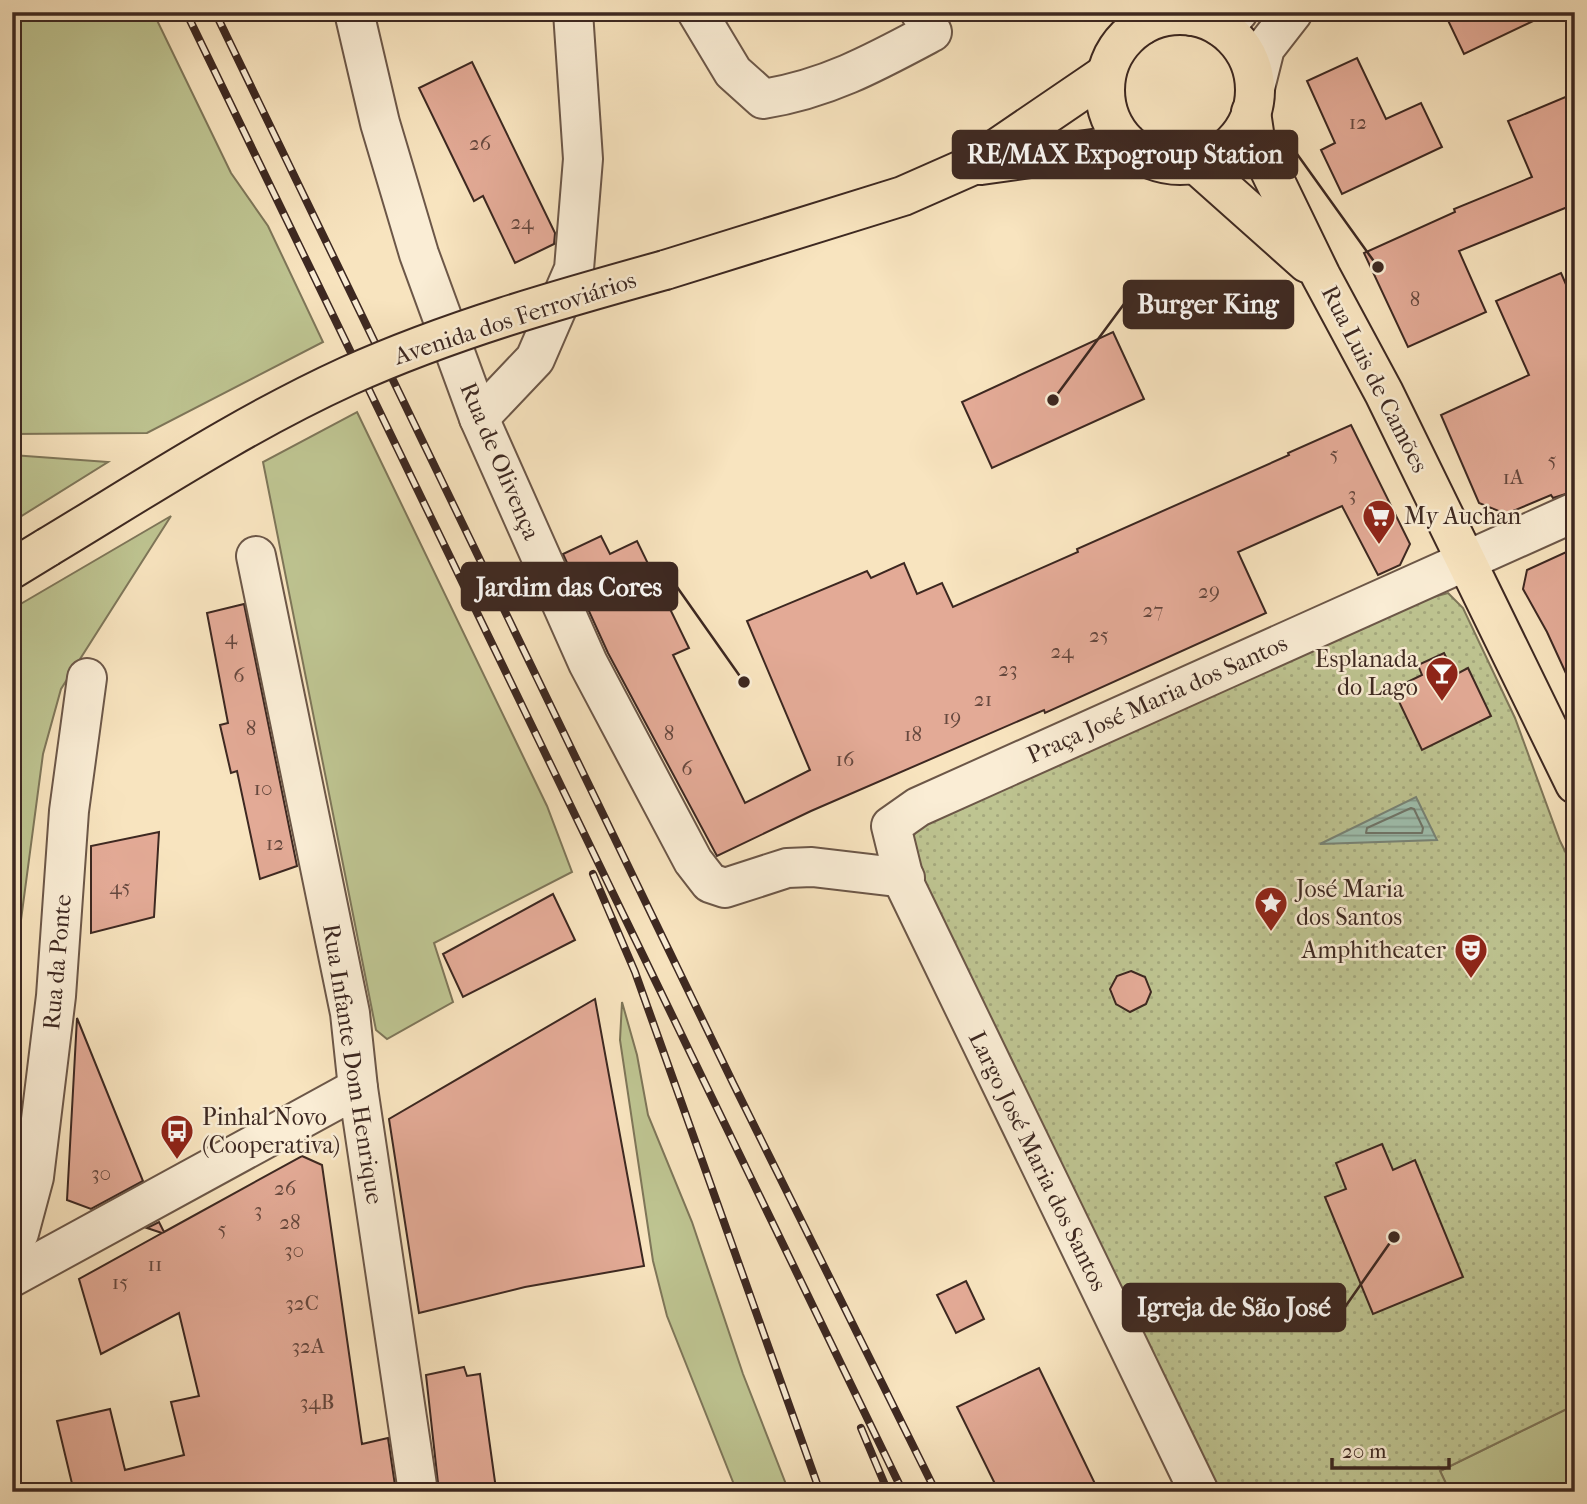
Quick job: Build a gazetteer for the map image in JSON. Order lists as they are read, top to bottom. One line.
{"streets":{"main road":["Avenida dos Ferroviários","Rua Luis de Camões"],"street":["Rua de Olivença","Praça José Maria dos Santos","Rua da Ponte","Rua Infante Dom Henrique","Largo José Maria dos Santos"]},"crossings":[["Avenida dos Ferroviários","Rua Luis de Camões"],["Rua Luis de Camões","Praça José Maria dos Santos"],["Rua de Olivença","Largo José Maria dos Santos"],["Praça José Maria dos Santos","Largo José Maria dos Santos"]],"places":{"other":["RE/MAX Expogroup Station","Burger King","Jardim das Cores","Igreja de São José"],"supermarket":["My Auchan"],"bar":["Esplanada do Lago"],"place":["José Maria dos Santos"],"theatre":["Amphitheater"],"bus stop":["Pinhal Novo (Cooperativa)"]},"house_numbers":["12","26","24","8","5","5","1A","3","29","27","25","4","24","23","6","21","19","8","8","18","16","6","10","12","45","30","26","3","28","5","30","11","15","32C","32A","34B"],"scale_bar":"20 m"}
